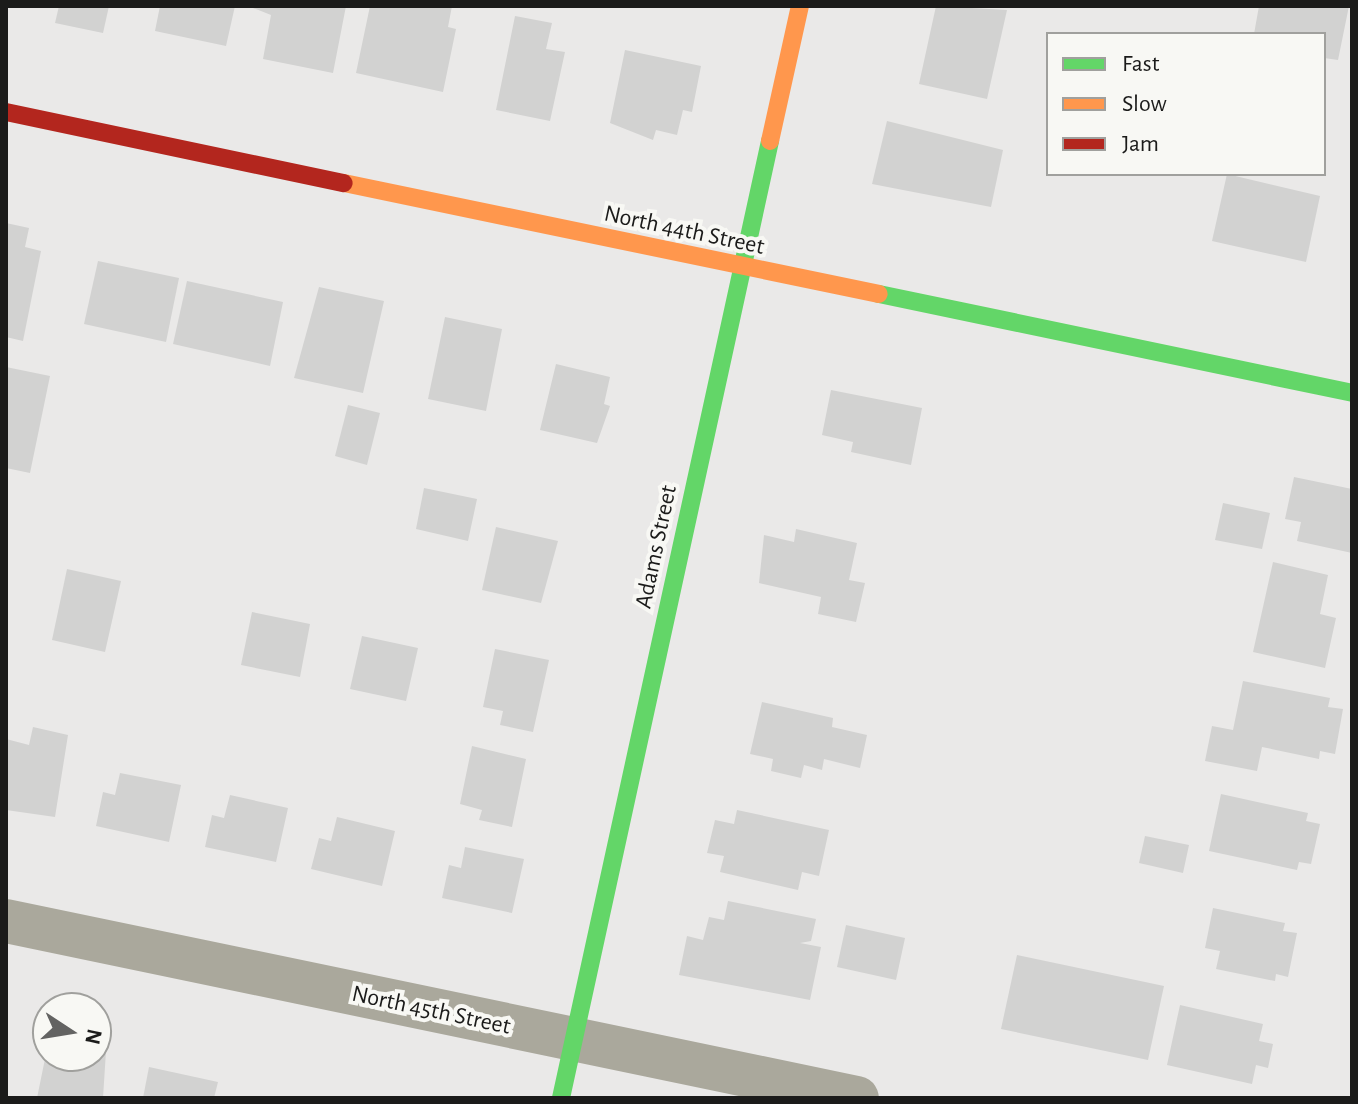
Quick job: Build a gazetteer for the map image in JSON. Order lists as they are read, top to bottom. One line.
{"streets":{"street":["North 44th Street","Adams Street","North 45th Street"]},"crossings":[["North 44th Street","Adams Street"],["Adams Street","North 45th Street"]],"legend":["Fast","Slow","Jam"],"north":"right"}
